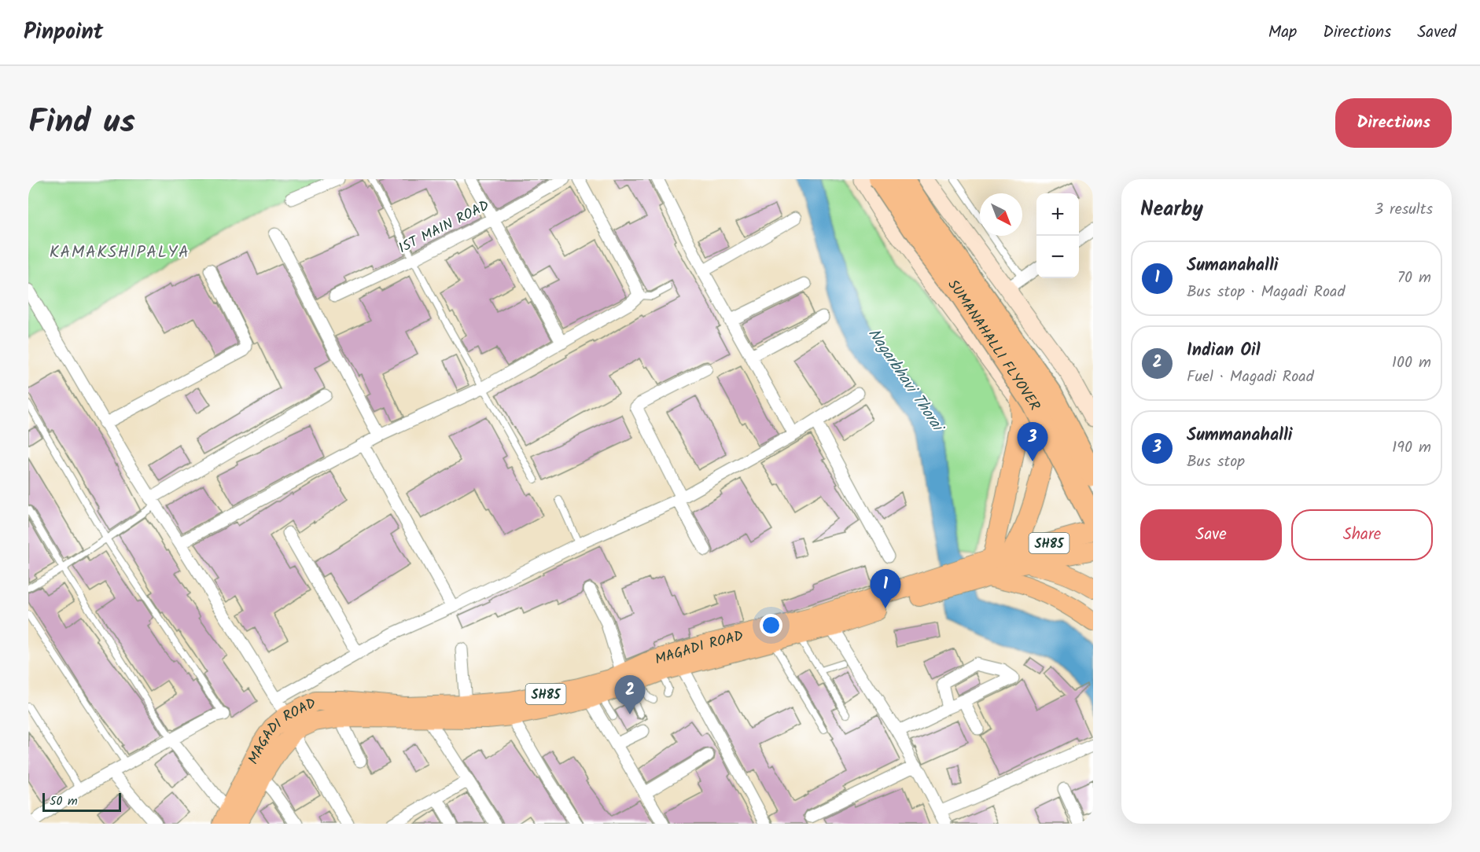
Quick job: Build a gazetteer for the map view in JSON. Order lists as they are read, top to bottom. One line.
{"streets":{"highway":["SUMANAHALLI FLYOVER"],"main road":["SH85","MAGADI ROAD"],"street":["1ST MAIN ROAD"]},"crossings":[["SUMANAHALLI FLYOVER","MAGADI ROAD"]],"districts":["KAMAKSHIPALYA"],"water":["Nagarbhavi Thorai"],"scale_bar":"50 m","north":"bottom right","page":{"header":"Pinpoint","nav":["Map","Directions","Saved"],"title":"Find us","buttons":["Directions",["Save","Share"]],"heading":["Nearby","3 results"],"map_buttons":["+","−"],"list":[{"mark":"1","name":"Sumanahalli","note":"Bus stop · Magadi Road","value":"70 m"},{"mark":"2","name":"Indian Oil","note":"Fuel · Magadi Road","value":"100 m"},{"mark":"3","name":"Summanahalli","note":"Bus stop","value":"190 m"}],"pins":["3","1","2"],"scale":"50 m"}}
